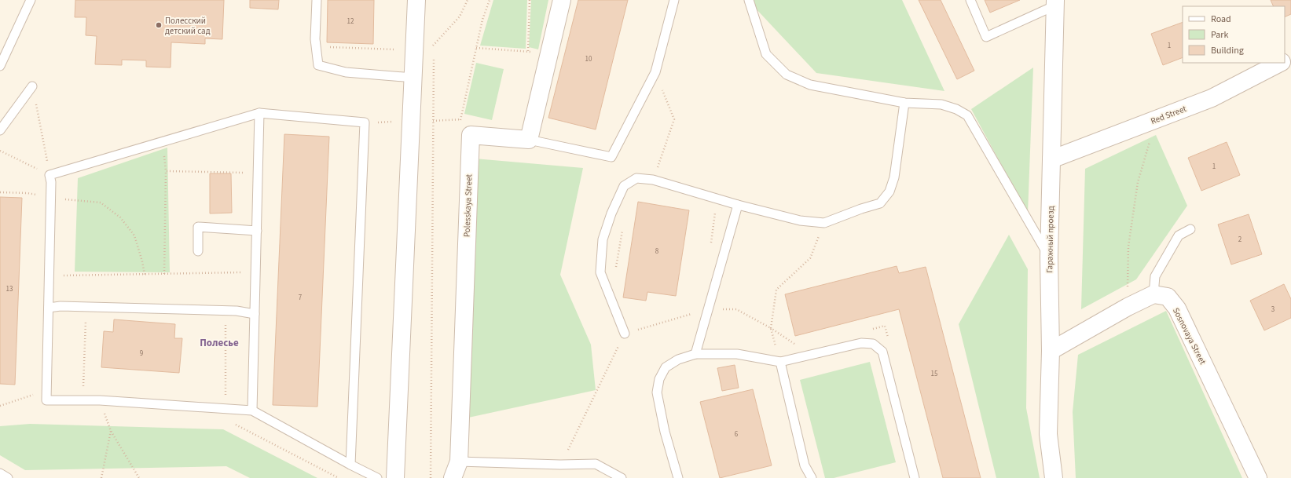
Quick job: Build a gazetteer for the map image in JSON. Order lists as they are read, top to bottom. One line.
{"streets":{"street":["Red Street","Polesskaya Street","Гаражный проезд","Sosnovaya Street"]},"crossings":[["Red Street","Гаражный проезд"]],"districts":["Полесье"],"places":["Полесский детский сад"],"house_numbers":["12","1","10","1","2","8","13","7","3","9","15","6"],"legend":["Road","Park","Building"]}
